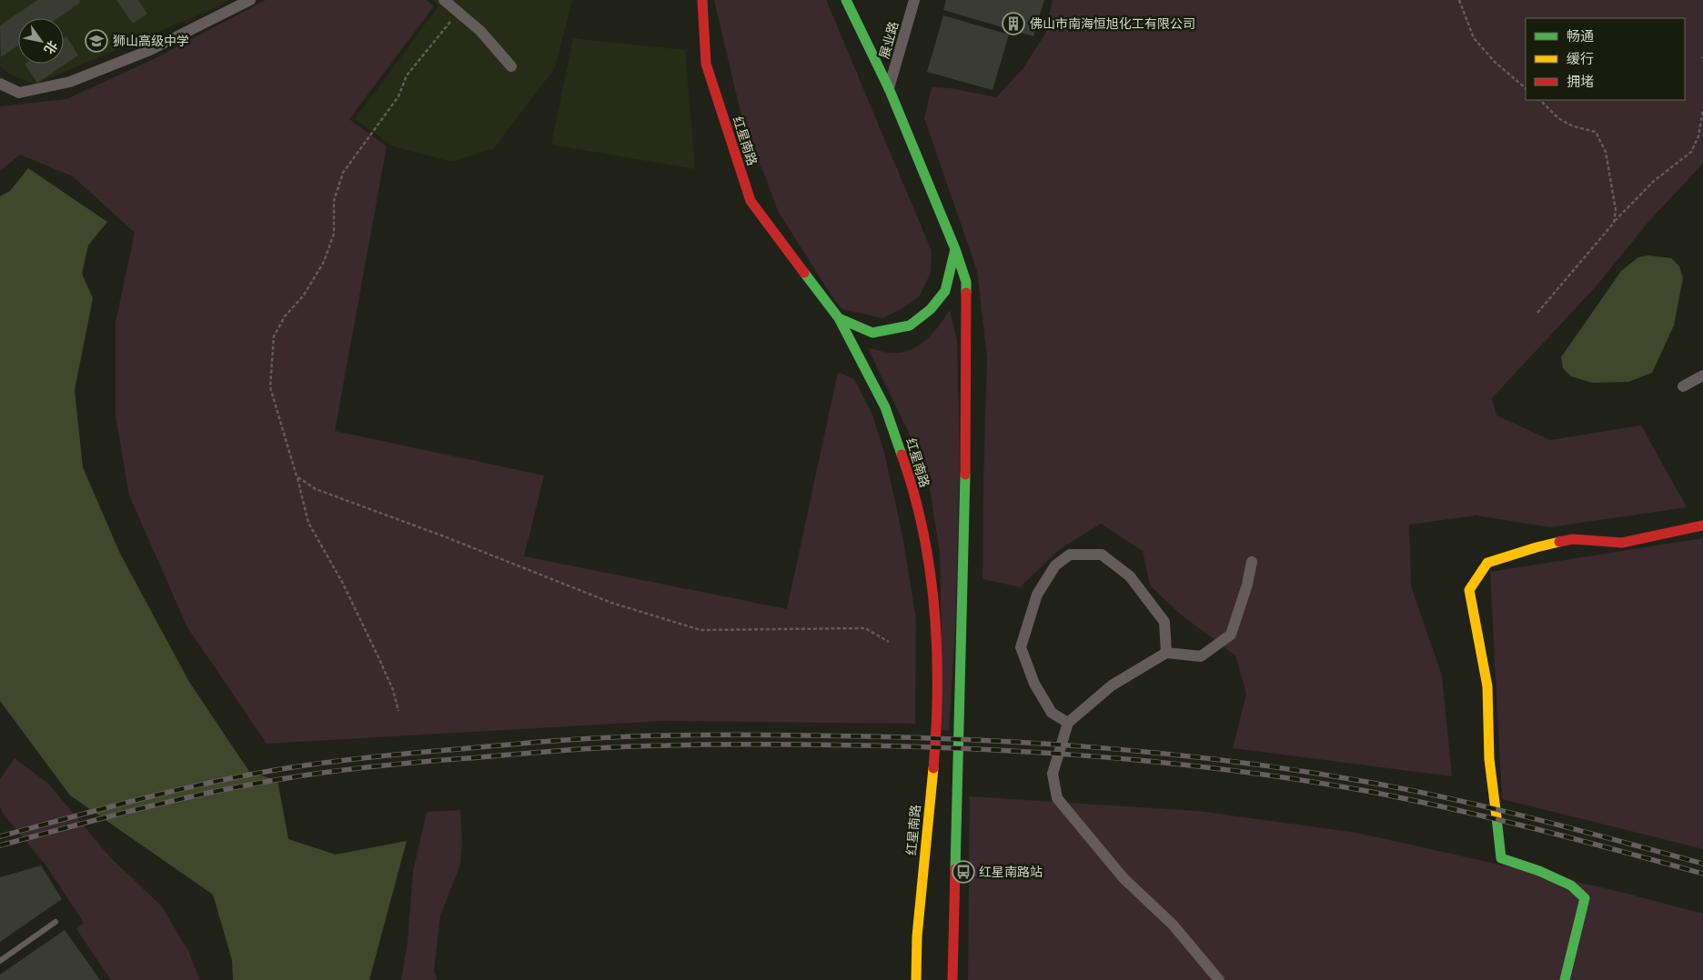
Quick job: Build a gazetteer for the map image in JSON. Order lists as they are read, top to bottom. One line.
{"streets":{"main road":["红星南路"],"street":["展业路"]},"places":{"building":["佛山市南海恒旭化工有限公司"],"school or university":["狮山高级中学"],"bus stop":["红星南路站"]},"legend":["畅通","缓行","拥堵"],"north":"bottom right"}
